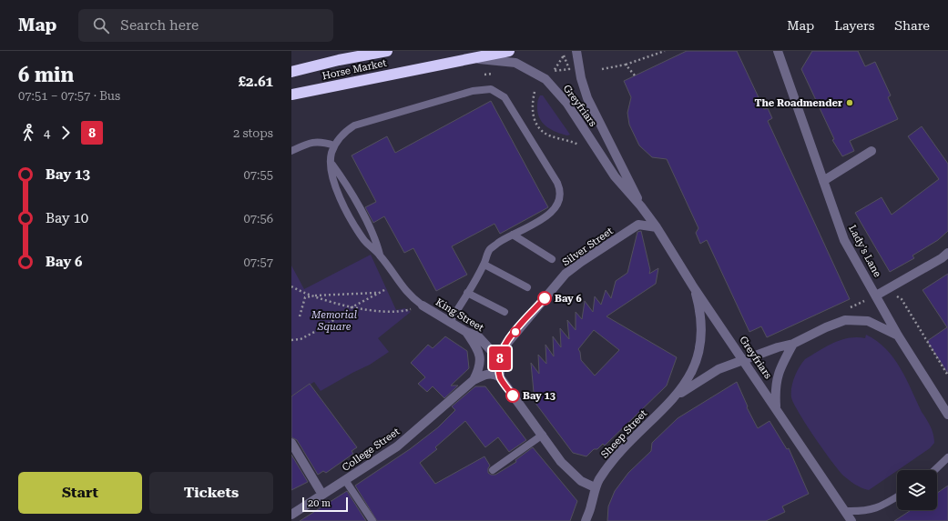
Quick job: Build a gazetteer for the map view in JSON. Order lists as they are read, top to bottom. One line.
{"streets":{"highway":["Horse Market"],"street":["Greyfriars","Silver Street","Lady's Lane","King Street","Sheep Street","College Street"]},"crossings":[["Horse Market","Greyfriars"],["Greyfriars","Silver Street"],["Greyfriars","Sheep Street"],["Silver Street","King Street"],["Silver Street","College Street"],["King Street","College Street"]],"parks":["Memorial Square"],"places":["The Roadmender","Bay 6","Bay 13"],"lines":["bus line 8"],"scale_bar":"20 m","page":{"header":"Map","search":"Search here","nav":["Map","Layers","Share"],"heading":["6 min","07:51 – 07:57 · Bus","£2.61"],"on_map":"8","legs":["4","8","2 stops"],"list":[{"name":"Bay 13","value":"07:55"},{"name":"Bay 10","value":"07:56"},{"name":"Bay 6","value":"07:57"}],"buttons":["Start","Tickets"],"scale":"20 m"}}
